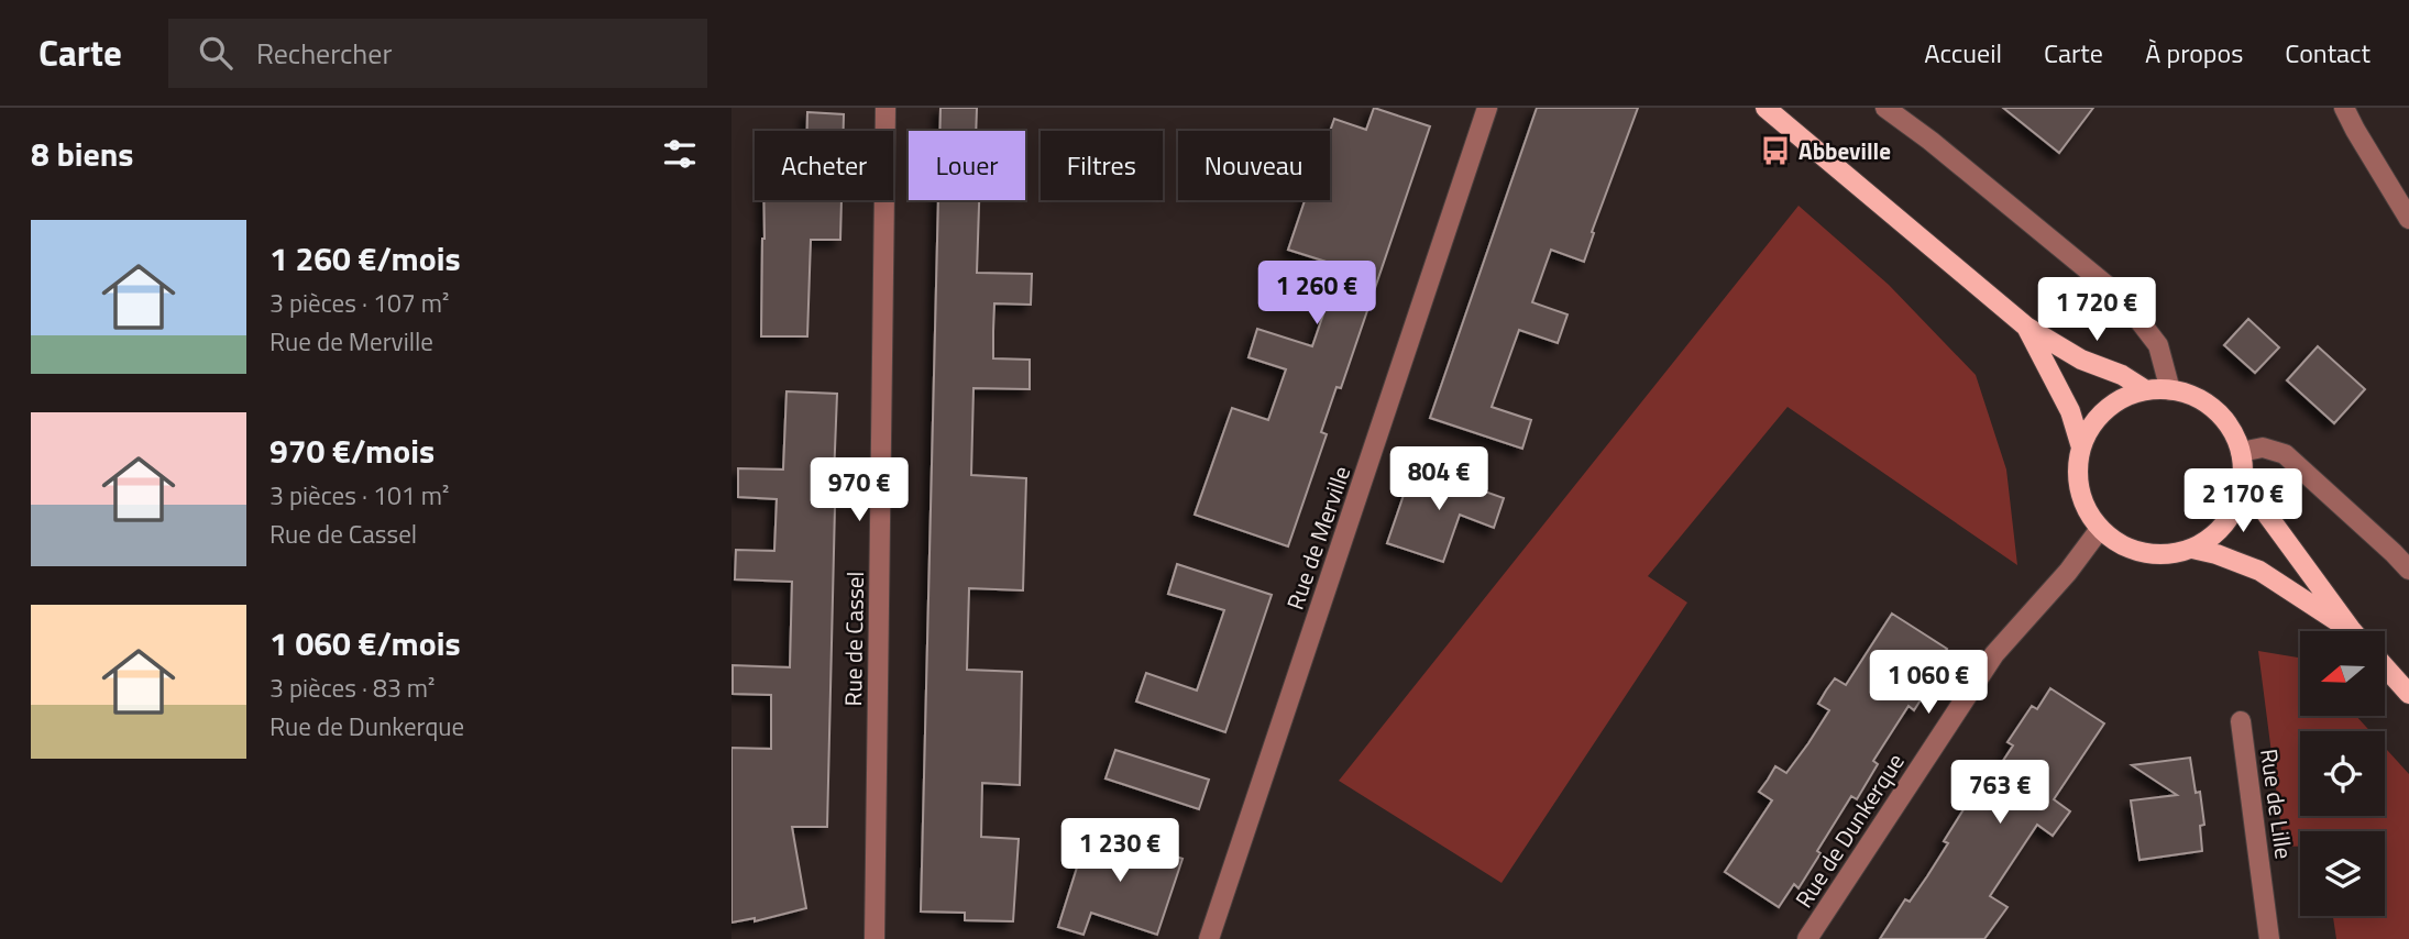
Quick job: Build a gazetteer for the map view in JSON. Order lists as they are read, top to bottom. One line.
{"streets":{"street":["Rue de Merville","Rue de Cassel","Rue de Lille","Rue de Dunkerque"]},"places":{"bus stop":["Abbeville"]},"north":"left","page":{"header":"Carte","search":"Rechercher","nav":["Accueil","Carte","À propos","Contact"],"heading":"8 biens","chip":["Acheter","Louer","Filtres","Nouveau"],"list":[{"name":"1 260 €/mois","note":"3 pièces · 107 m² · Rue de Merville"},{"name":"970 €/mois","note":"3 pièces · 101 m² · Rue de Cassel"},{"name":"1 060 €/mois","note":"3 pièces · 83 m² · Rue de Dunkerque"}],"price":["1 260 €","1 720 €","804 €","970 €","2 170 €","1 060 €","763 €","1 230 €"]}}
